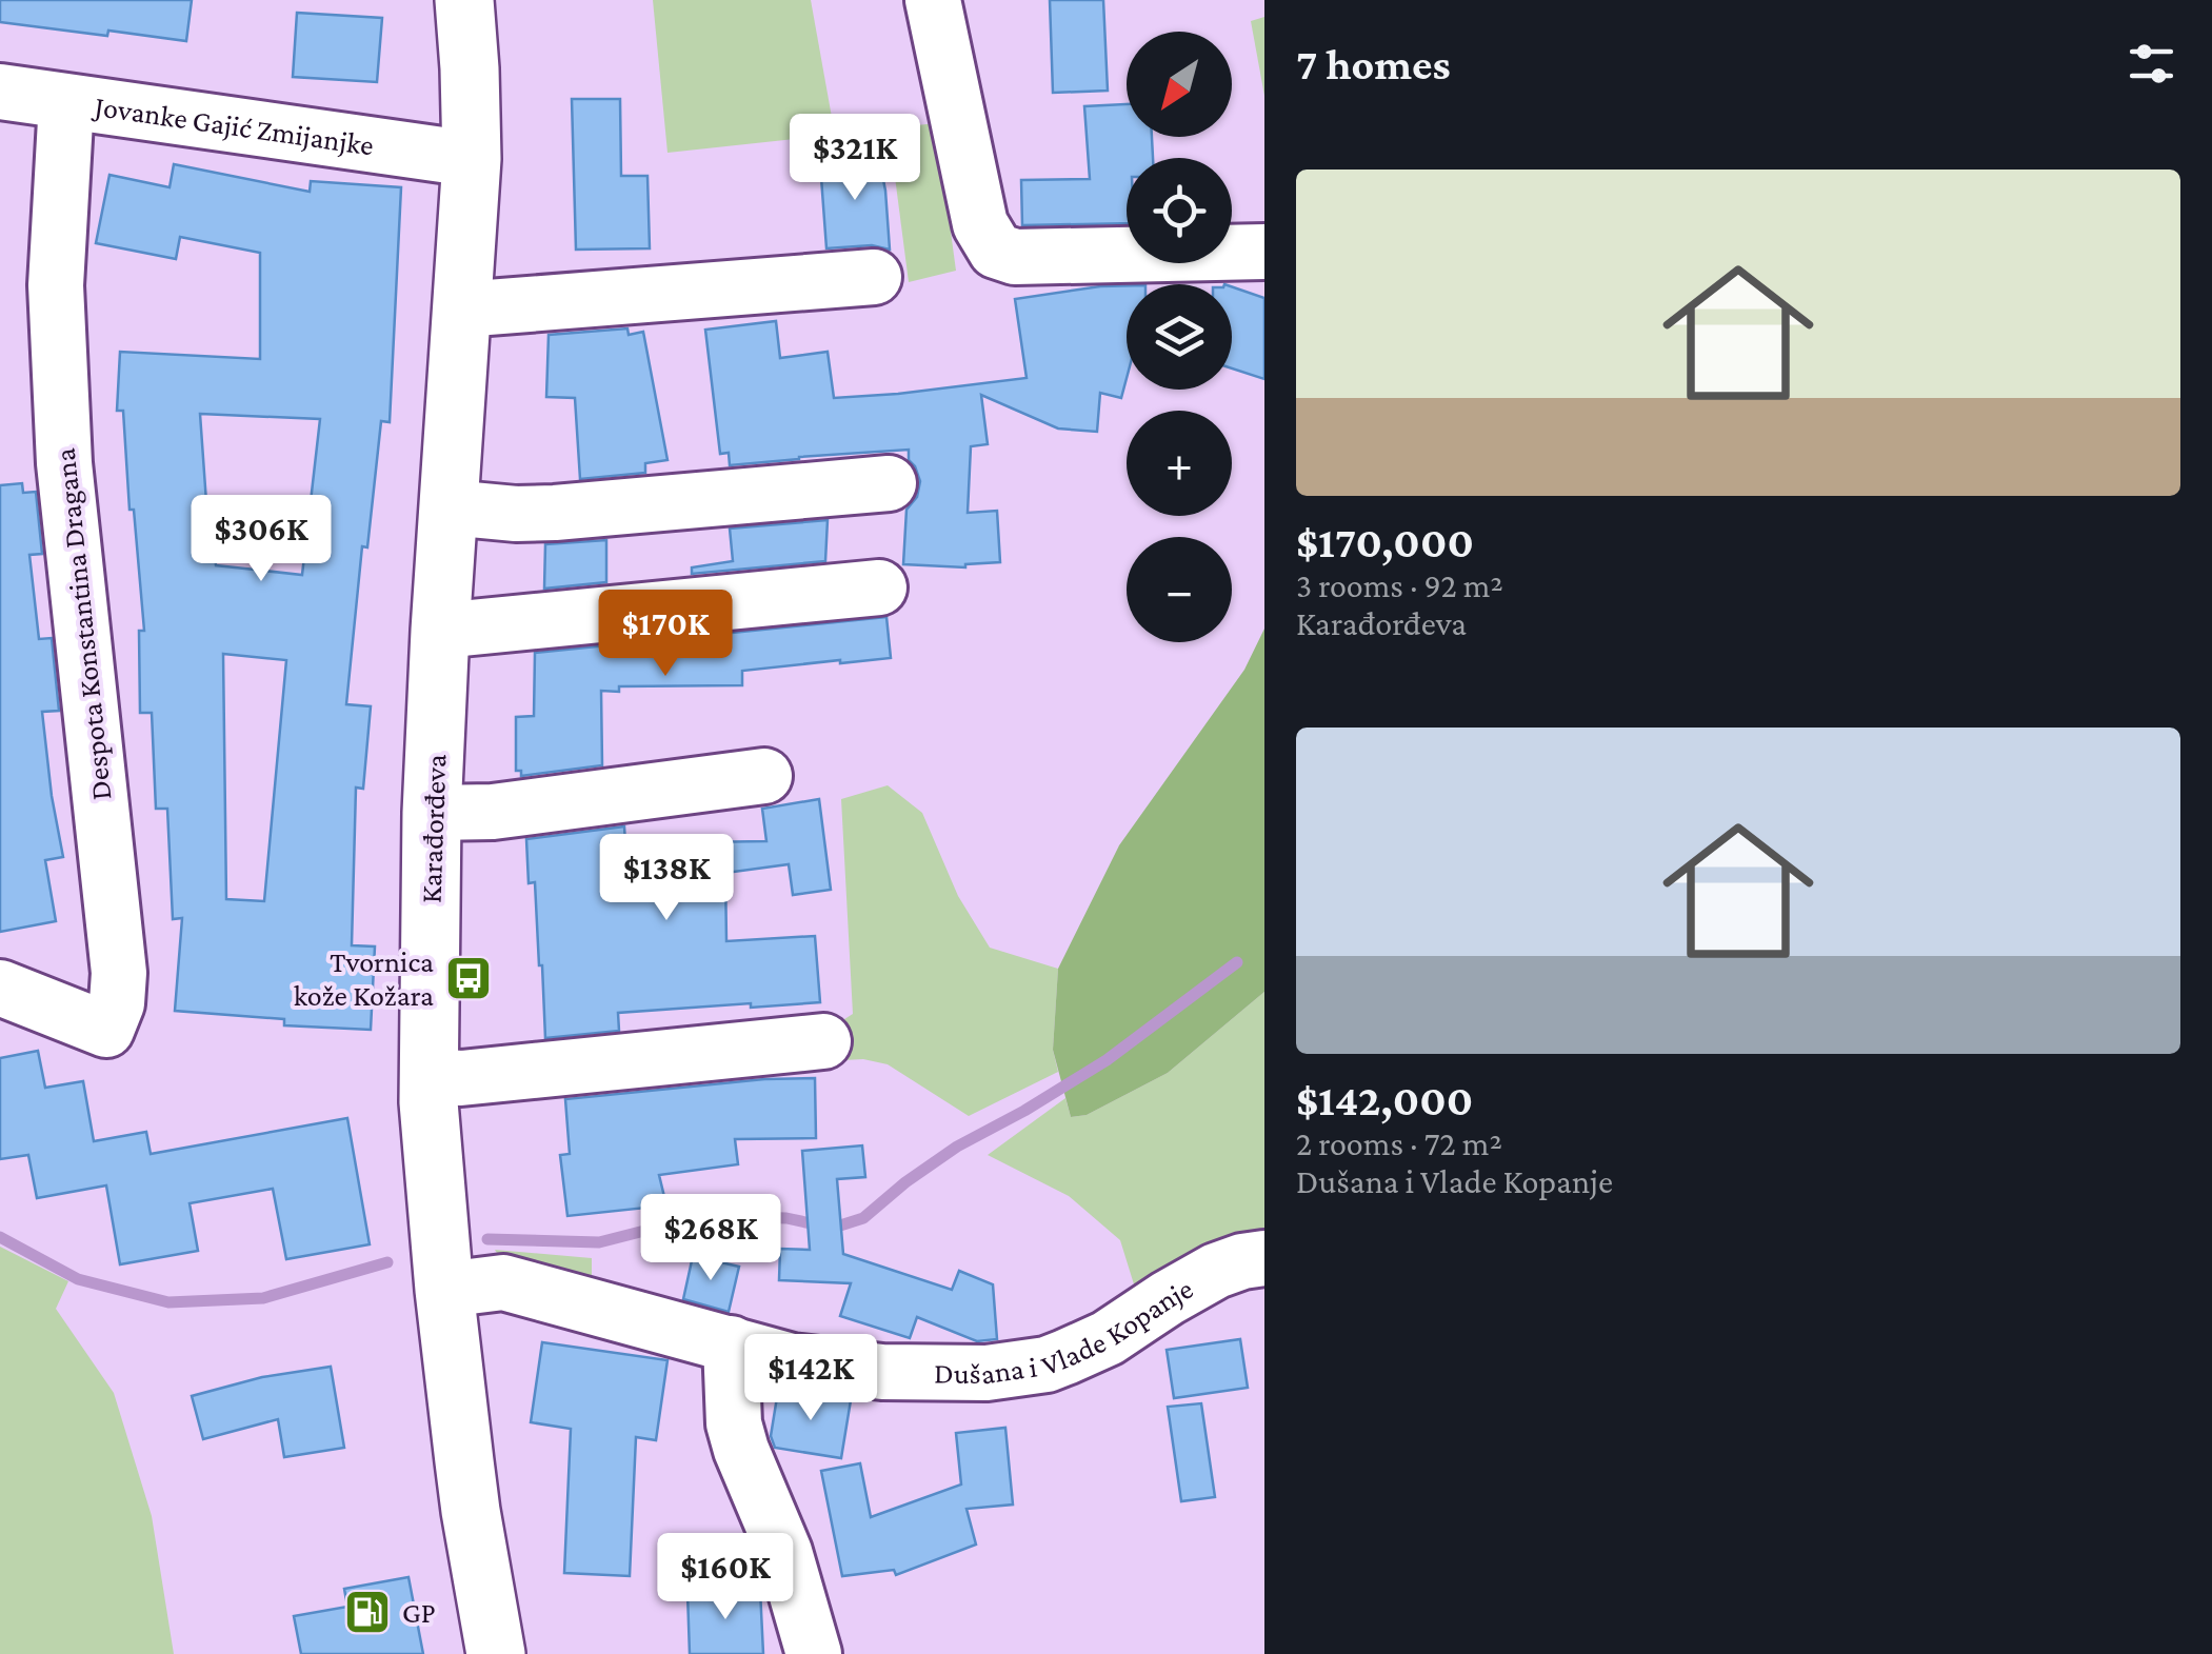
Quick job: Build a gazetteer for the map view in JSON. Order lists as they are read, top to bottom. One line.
{"streets":{"main road":["Karađorđeva"],"street":["Jovanke Gajić Zmijanjke","Despota Konstantina Dragana","Dušana i Vlade Kopanje"]},"crossings":[["Jovanke Gajić Zmijanjke","Despota Konstantina Dragana"],["Jovanke Gajić Zmijanjke","Karađorđeva"],["Karađorđeva","Dušana i Vlade Kopanje"]],"places":{"bus stop":["Tvornica kože Kožara"],"fuel station":["GP"]},"north":"bottom left","page":{"heading":"7 homes","map_buttons":["+","−"],"price":["$321K","$306K","$170K","$138K","$268K","$142K","$160K"],"list":[{"name":"$170,000","note":"3 rooms · 92 m² · Karađorđeva"},{"name":"$142,000","note":"2 rooms · 72 m² · Dušana i Vlade Kopanje"}]}}
